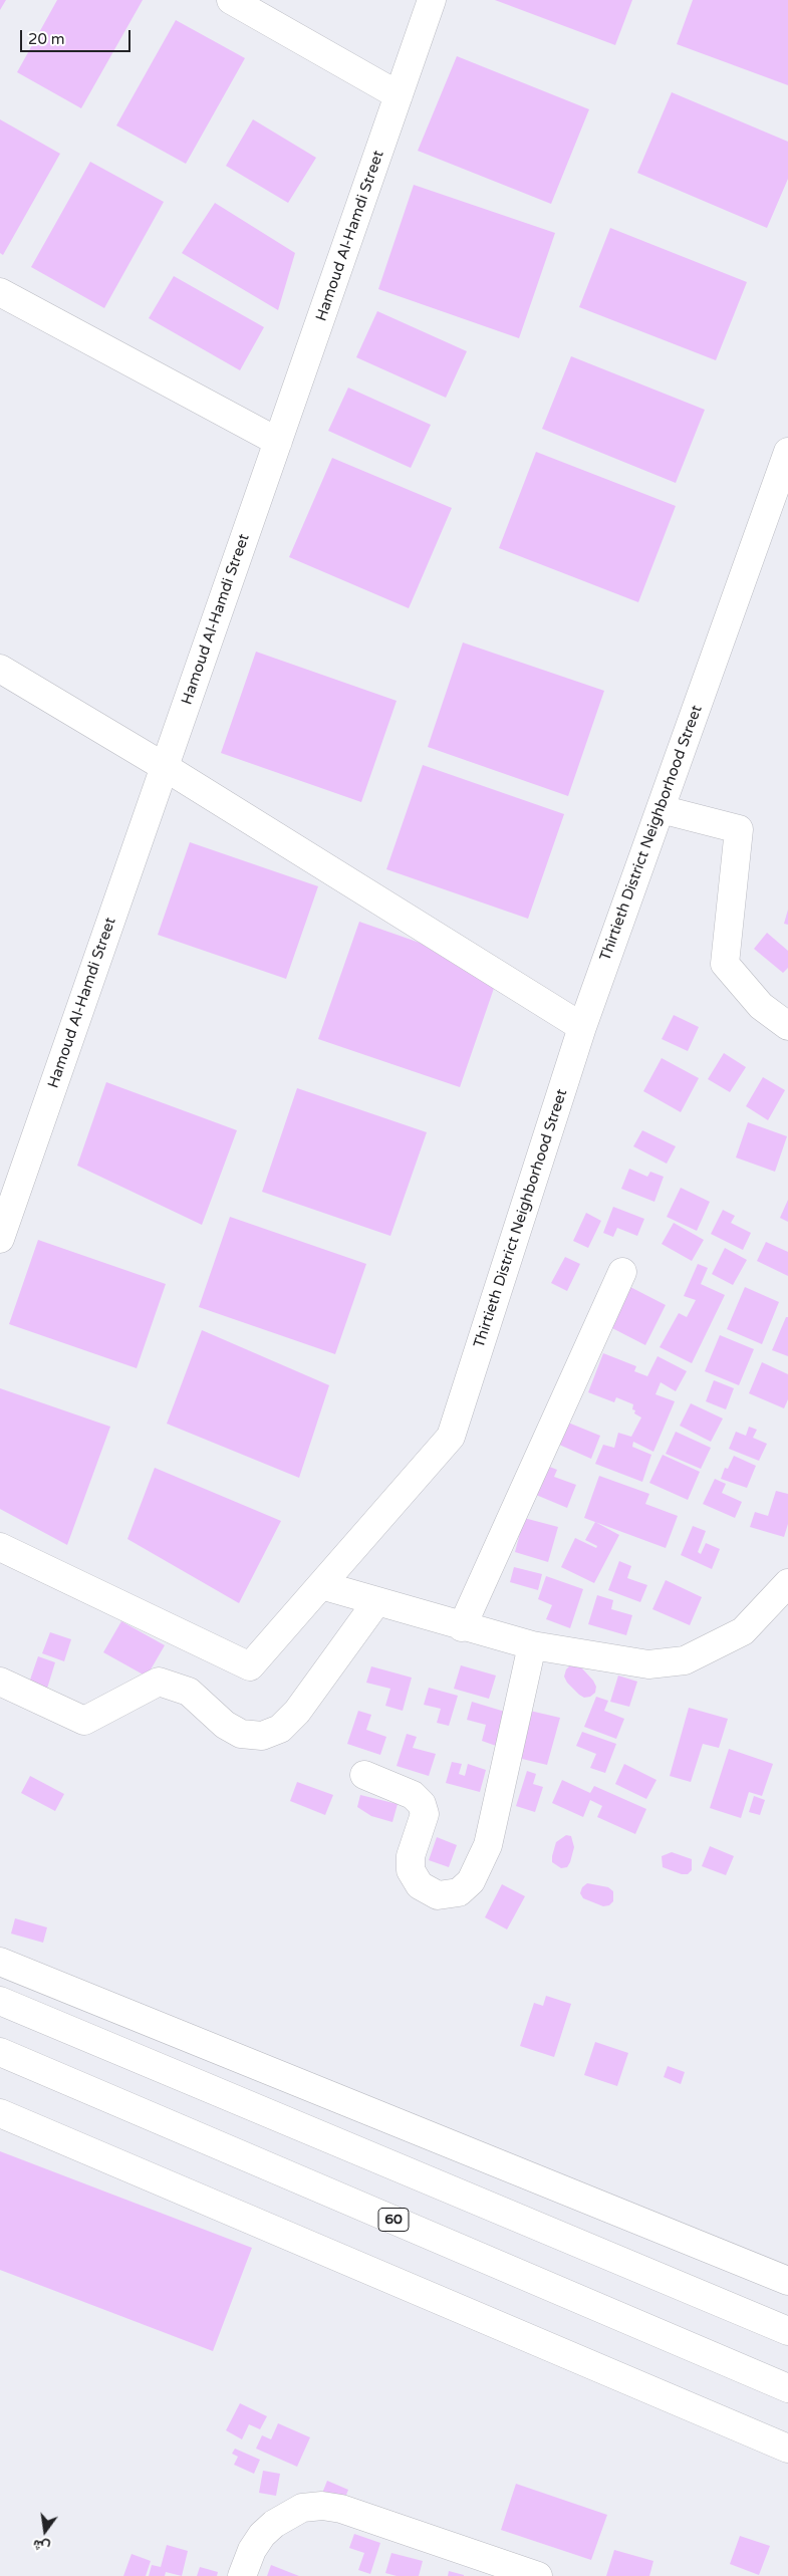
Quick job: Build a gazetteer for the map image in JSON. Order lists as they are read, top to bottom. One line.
{"streets":{"street":["Hamoud Al-Hamdi Street","Thirtieth District Neighborhood Street","60"]},"scale_bar":"20 m","north":"bottom"}
